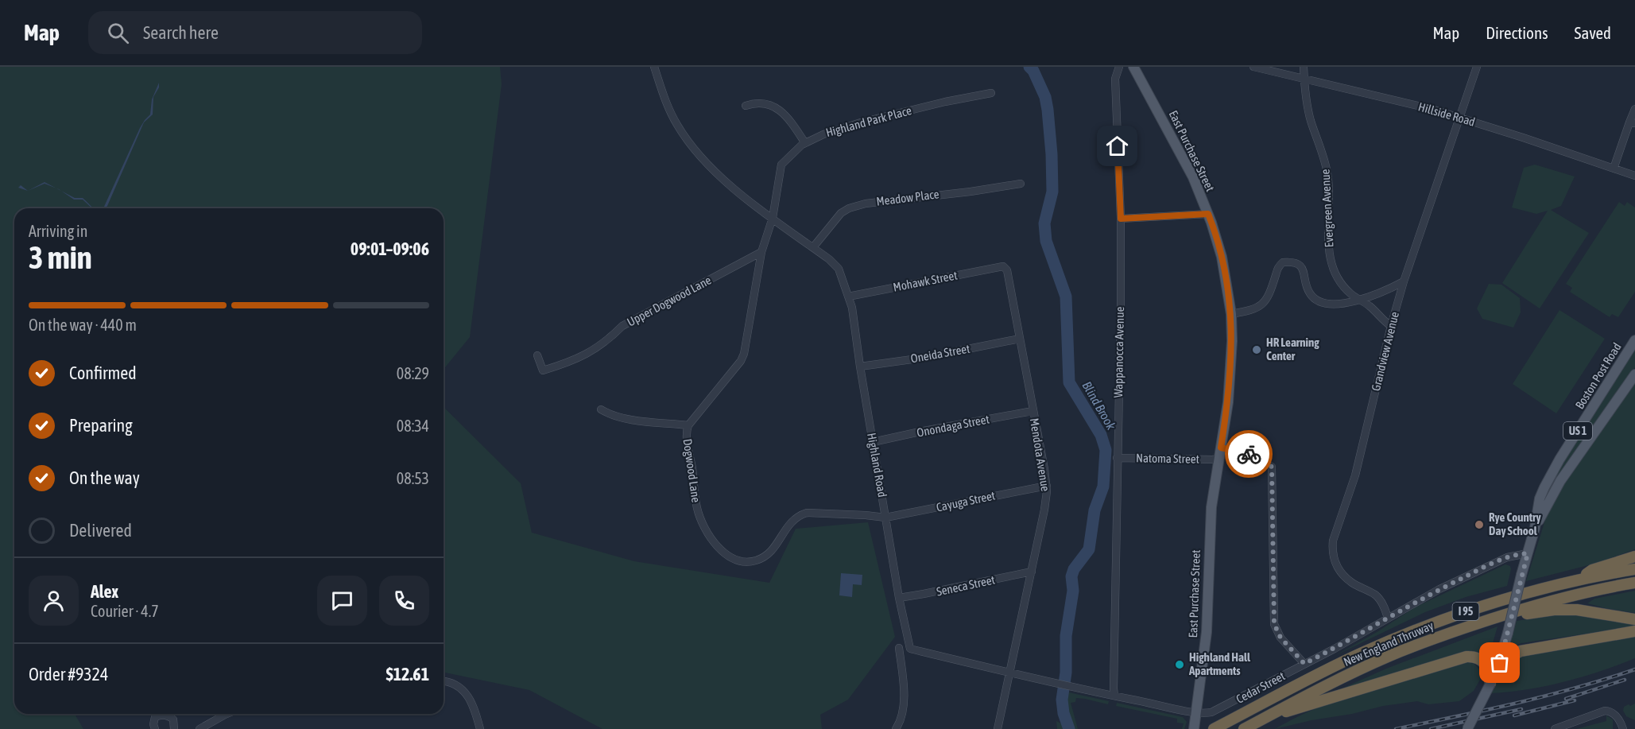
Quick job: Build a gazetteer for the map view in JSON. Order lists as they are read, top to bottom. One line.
{"streets":{"highway":["I 95","New England Thruway"],"main road":["East Purchase Street","Boston Post Road","US 1"],"street":["Hillside Road","Highland Park Place","Meadow Place","Evergreen Avenue","Mohawk Street","Upper Dogwood Lane","Grandview Avenue","Wappanocca Avenue","Oneida Street","Onondaga Street","Mendota Avenue","Natoma Street","Highland Road","Dogwood Lane","Cayuga Street","Seneca Street","Cedar Street"]},"crossings":[["Hillside Road","Evergreen Avenue"],["Hillside Road","Grandview Avenue"],["Highland Park Place","Highland Road"],["Highland Park Place","Dogwood Lane"],["East Purchase Street","Natoma Street"],["East Purchase Street","Highland Road"],["East Purchase Street","Cedar Street"],["Meadow Place","Highland Road"],["Evergreen Avenue","Grandview Avenue"],["Mohawk Street","Mendota Avenue"],["Mohawk Street","Highland Road"],["Upper Dogwood Lane","Dogwood Lane"],["Grandview Avenue","Cedar Street"],["Wappanocca Avenue","Natoma Street"],["Wappanocca Avenue","Highland Road"],["Oneida Street","Mendota Avenue"],["Oneida Street","Highland Road"],["Boston Post Road","Cedar Street"],["Onondaga Street","Mendota Avenue"],["Onondaga Street","Highland Road"],["Mendota Avenue","Highland Road"],["Mendota Avenue","Cayuga Street"],["Mendota Avenue","Seneca Street"],["Highland Road","Dogwood Lane"],["Highland Road","Cayuga Street"],["Highland Road","Seneca Street"],["Highland Road","Cedar Street"],["Dogwood Lane","Cayuga Street"]],"water":["Blind Brook"],"places":["HR Learning Center","Rye Country Day School","Highland Hall Apartments"],"page":{"header":"Map","search":"Search here","nav":["Map","Directions","Saved"],"heading":["3 min","Arriving in","09:01–09:06"],"panel":["Alex","Courier · 4.7","Order #9324","$12.61"],"bar":"On the way · 440 m","list":[["Confirmed","08:29"],["Preparing","08:34"],["On the way","08:53"],"Delivered"]}}
